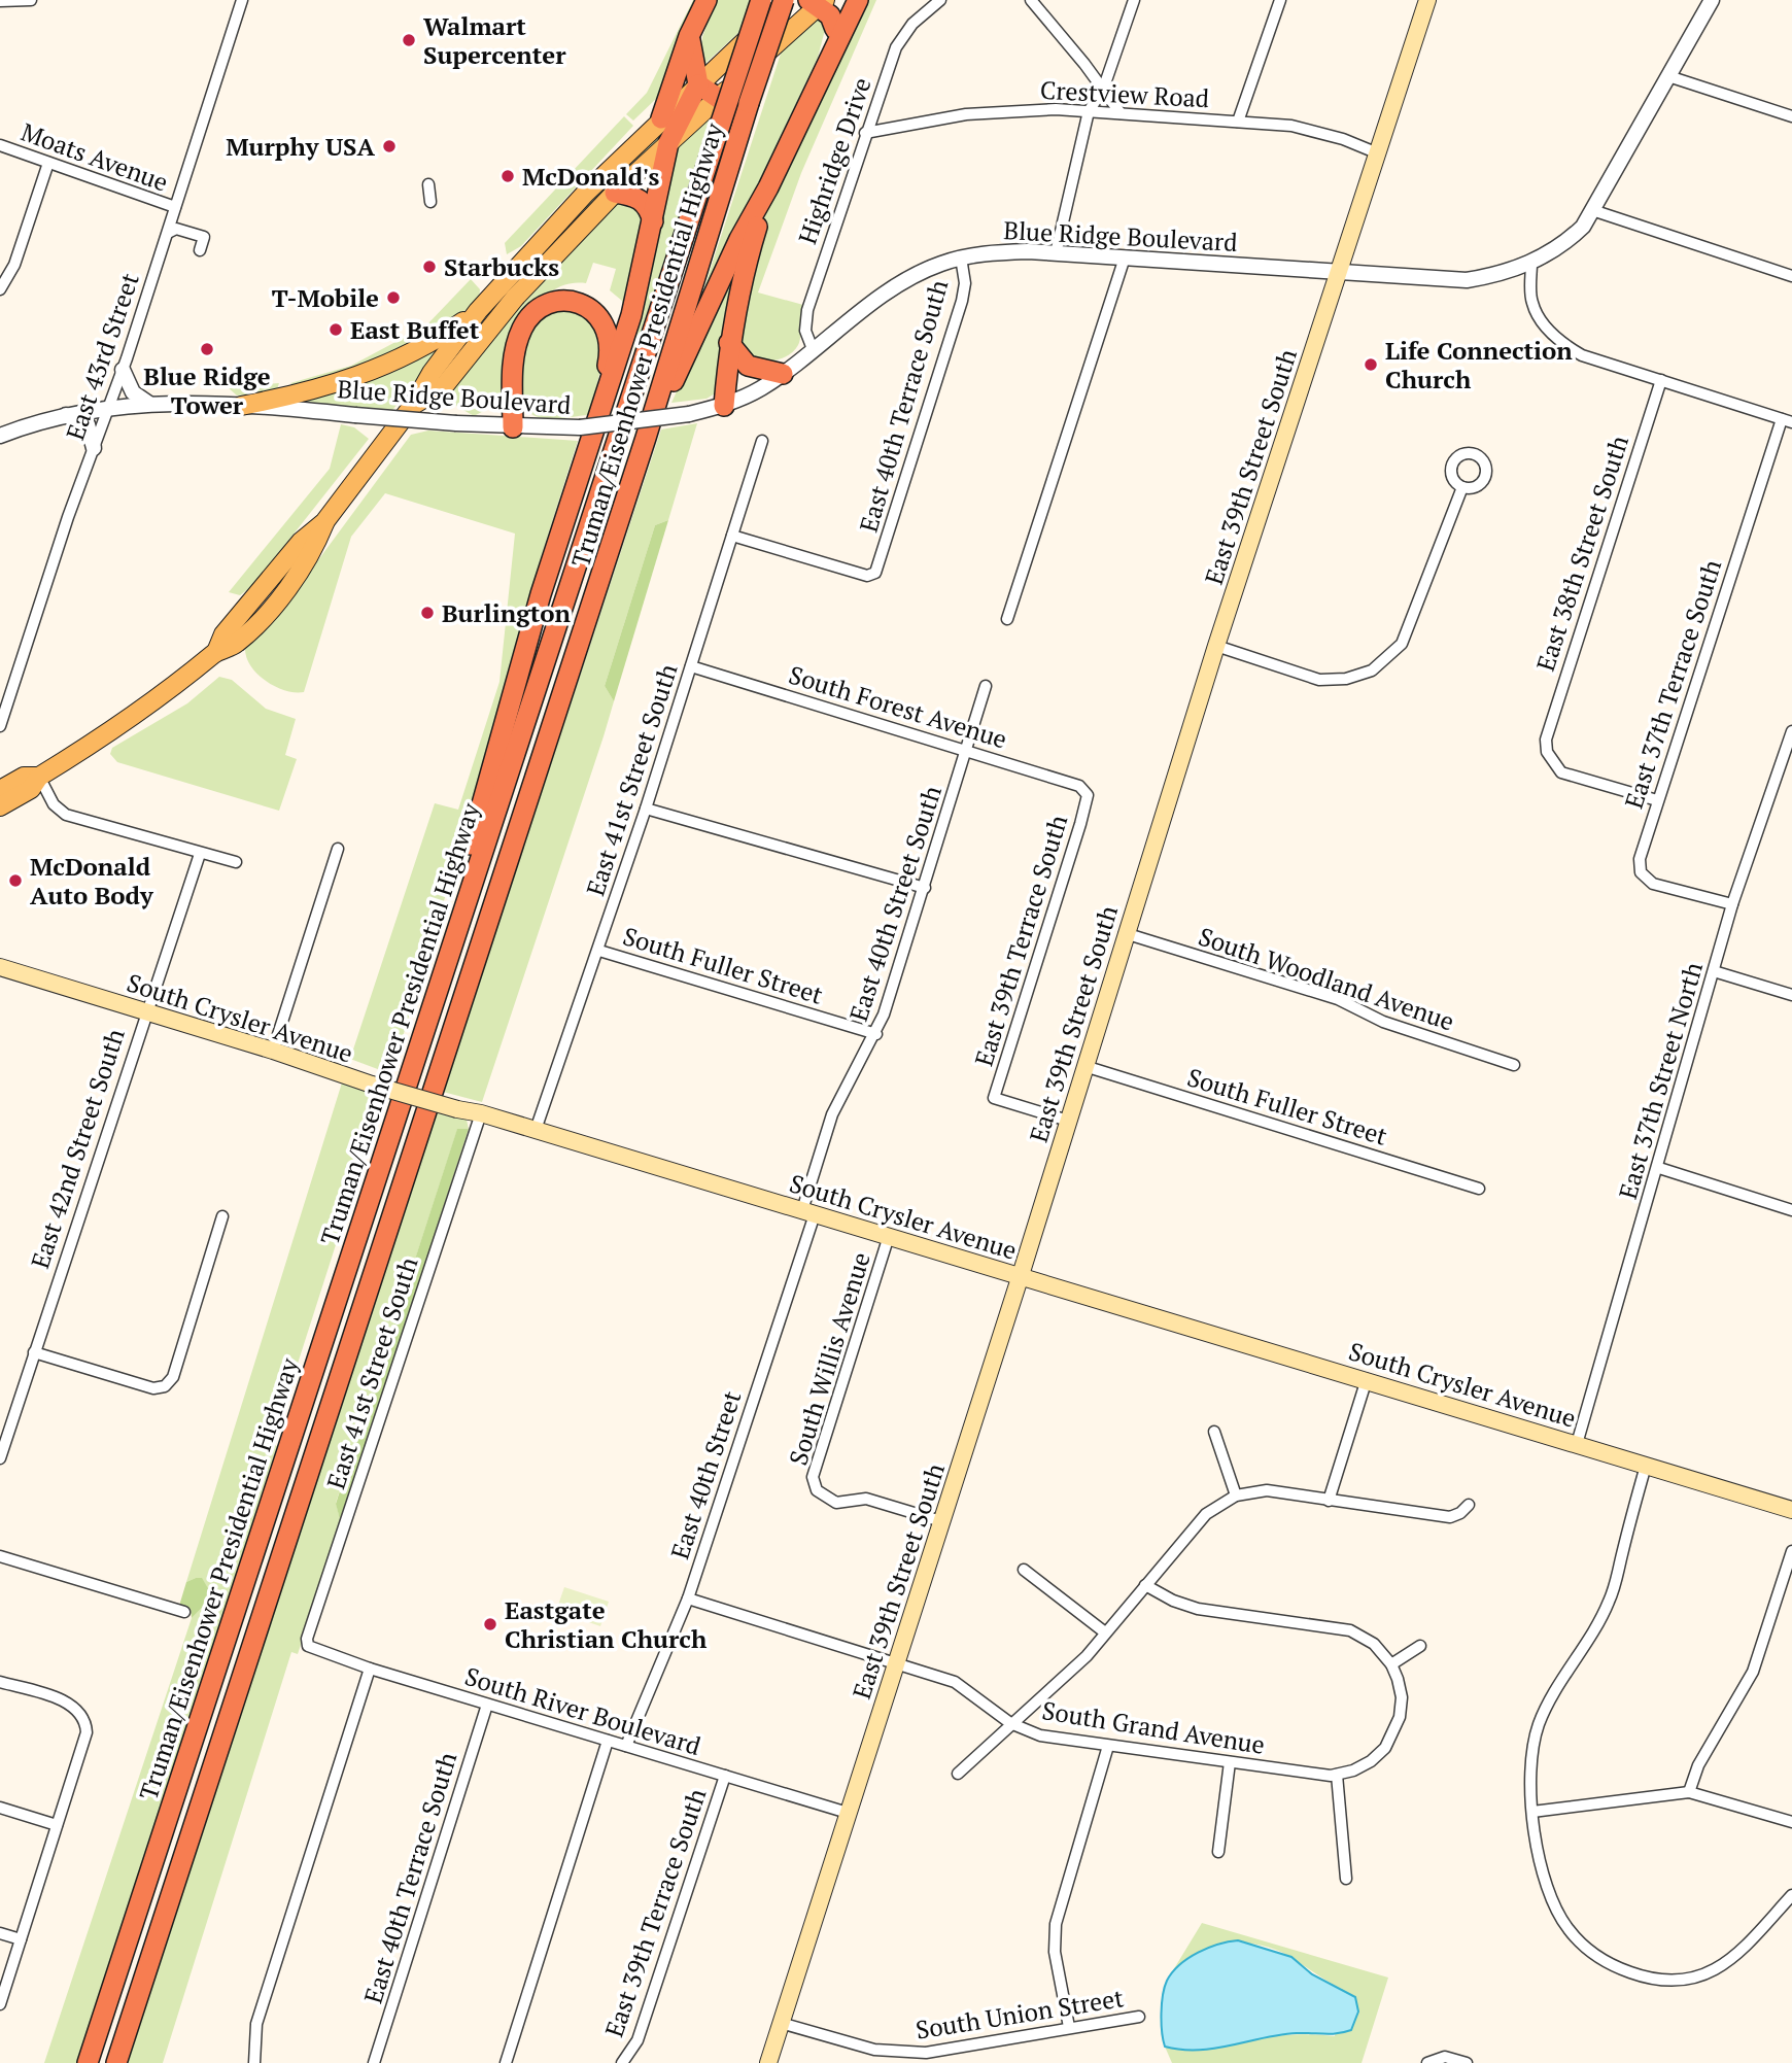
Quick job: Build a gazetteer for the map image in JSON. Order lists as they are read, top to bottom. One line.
{"streets":{"highway":["Truman/Eisenhower Presidential Highway"],"main road":["East 39th Street South","South Crysler Avenue"],"street":["Crestview Road","Moats Avenue","Highridge Drive","Blue Ridge Boulevard","East 43rd Street","East 40th Terrace South","East 38th Street South","East 37th Terrace South","South Forest Avenue","East 41st Street South","East 40th Street South","East 39th Terrace South","South Fuller Street","South Woodland Avenue","East 37th Street North","East 42nd Street South","South Willis Avenue","East 40th Street","South River Boulevard","South Grand Avenue","South Union Street"]},"crossings":[["Crestview Road","Highridge Drive"],["Crestview Road","East 39th Street South"],["Moats Avenue","East 43rd Street"],["Highridge Drive","Blue Ridge Boulevard"],["Blue Ridge Boulevard","East 43rd Street"],["Blue Ridge Boulevard","East 40th Terrace South"],["Blue Ridge Boulevard","East 39th Street South"],["East 40th Terrace South","East 41st Street South"],["East 40th Terrace South","South River Boulevard"],["East 39th Street South","East 39th Terrace South"],["East 39th Street South","South Fuller Street"],["East 39th Street South","South Woodland Avenue"],["East 39th Street South","South Crysler Avenue"],["East 39th Street South","South Willis Avenue"],["East 39th Street South","South River Boulevard"],["East 39th Street South","South Grand Avenue"],["East 39th Street South","South Union Street"],["East 38th Street South","East 37th Terrace South"],["East 37th Terrace South","East 37th Street North"],["South Forest Avenue","East 41st Street South"],["South Forest Avenue","East 40th Street South"],["South Forest Avenue","East 39th Terrace South"],["East 41st Street South","South Fuller Street"],["East 41st Street South","South Crysler Avenue"],["East 41st Street South","South River Boulevard"],["East 40th Street South","South Fuller Street"],["East 40th Street South","South Crysler Avenue"],["East 40th Street South","East 40th Street"],["East 39th Terrace South","South River Boulevard"],["South Crysler Avenue","East 37th Street North"],["South Crysler Avenue","East 42nd Street South"],["South Crysler Avenue","South Willis Avenue"],["South Crysler Avenue","East 40th Street"],["East 40th Street","South River Boulevard"],["East 40th Street","South Grand Avenue"]],"places":["Walmart Supercenter","Murphy USA","McDonald's","Starbucks","T-Mobile","East Buffet","Blue Ridge Tower","Life Connection Church","Burlington","McDonald Auto Body","Eastgate Christian Church"]}
